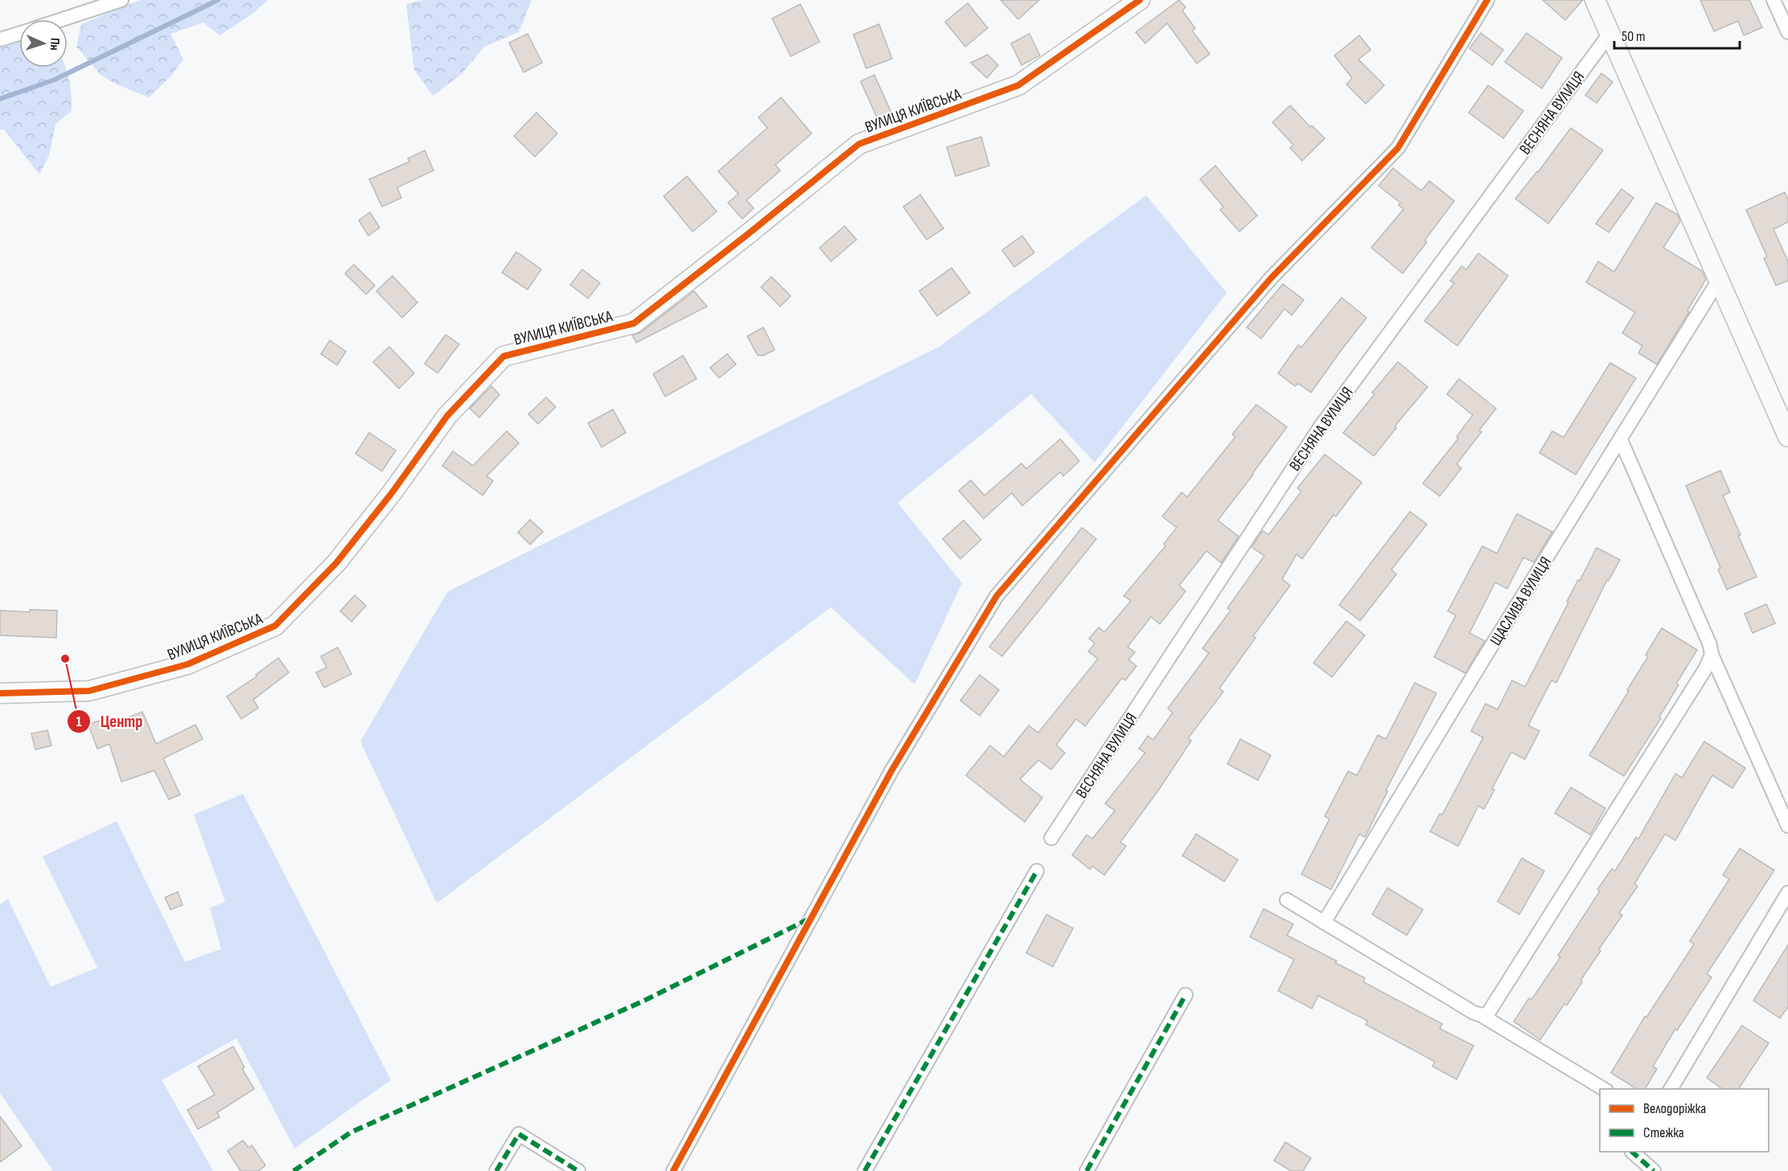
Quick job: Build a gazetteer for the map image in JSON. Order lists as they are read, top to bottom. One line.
{"streets":{"street":["ВУЛИЦЯ КИЇВСЬКА","ВЕСНЯНА ВУЛИЦЯ","ЩАСЛИВА ВУЛИЦЯ"]},"places":["Центр"],"legend":["Велодоріжка","Стежка"],"scale_bar":"50 m","north":"right"}
